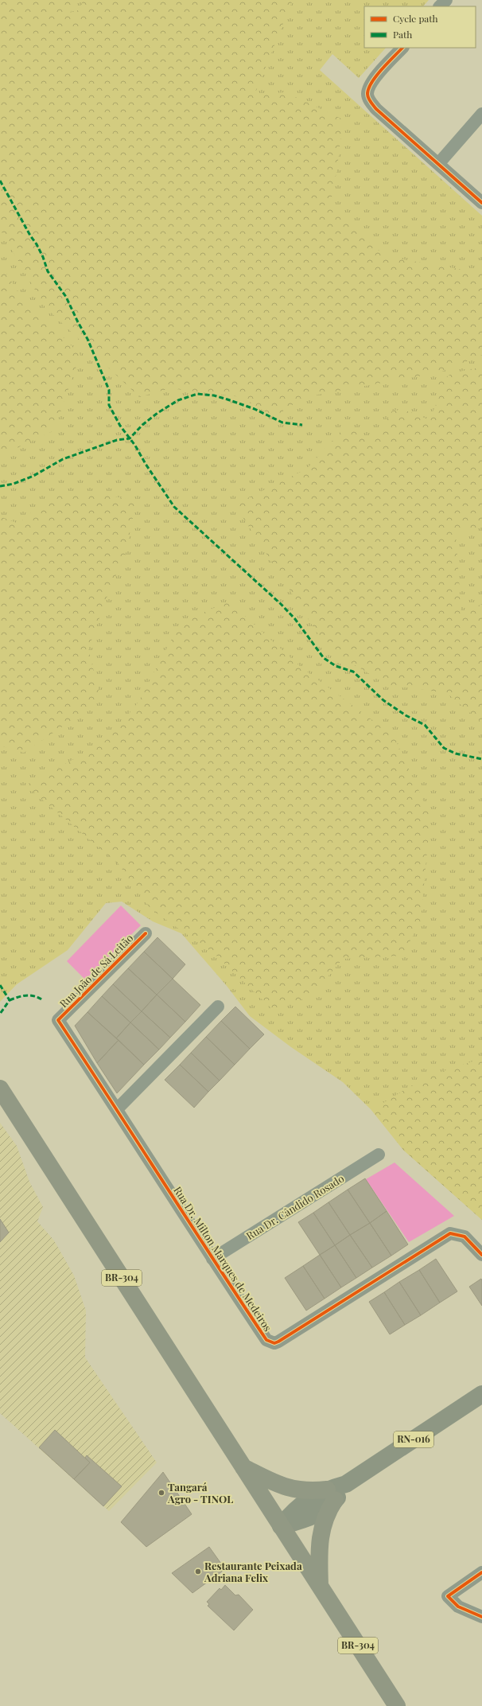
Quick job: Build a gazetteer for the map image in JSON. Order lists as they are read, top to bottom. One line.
{"streets":{"highway":["BR-304"],"main road":["RN-016"],"street":["Rua João de Sá Leitão","Rua Dr. Cândido Rosado","Rua Dr. Milton Marques de Medeiros"]},"crossings":[["Rua João de Sá Leitão","Rua Dr. Milton Marques de Medeiros"],["Rua Dr. Cândido Rosado","Rua Dr. Milton Marques de Medeiros"]],"places":["Tangará Agro - TINOL","Restaurante Peixada Adriana Felix"],"legend":["Cycle path","Path"]}
